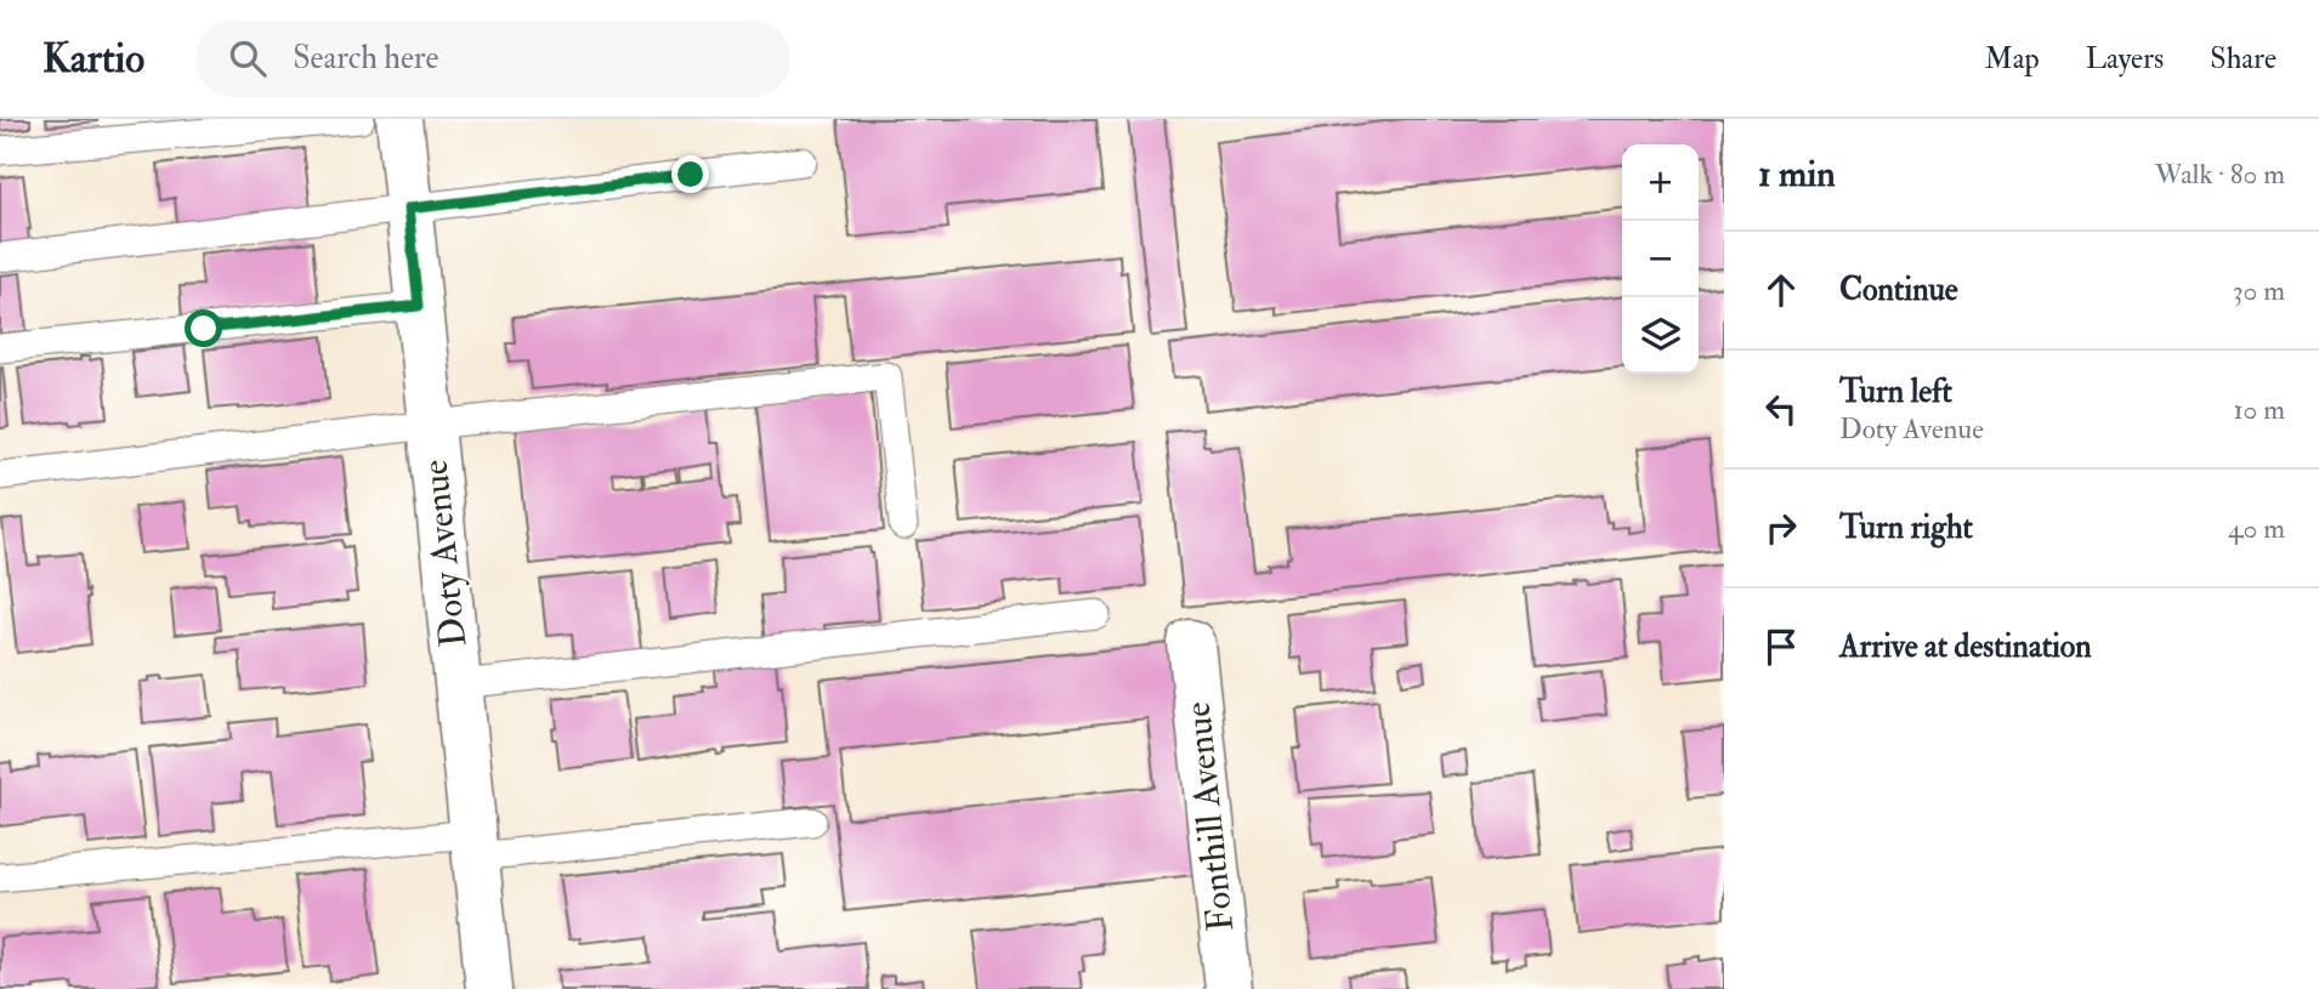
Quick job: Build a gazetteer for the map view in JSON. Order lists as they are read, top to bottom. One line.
{"streets":{"street":["Doty Avenue","Fonthill Avenue"]},"page":{"header":"Kartio","search":"Search here","nav":["Map","Layers","Share"],"heading":["1 min","Walk · 80 m"],"map_buttons":["+","−"],"list":[["Continue","30 m"],["Turn left","Doty Avenue","10 m"],["Turn right","40 m"],"Arrive at destination"]}}
